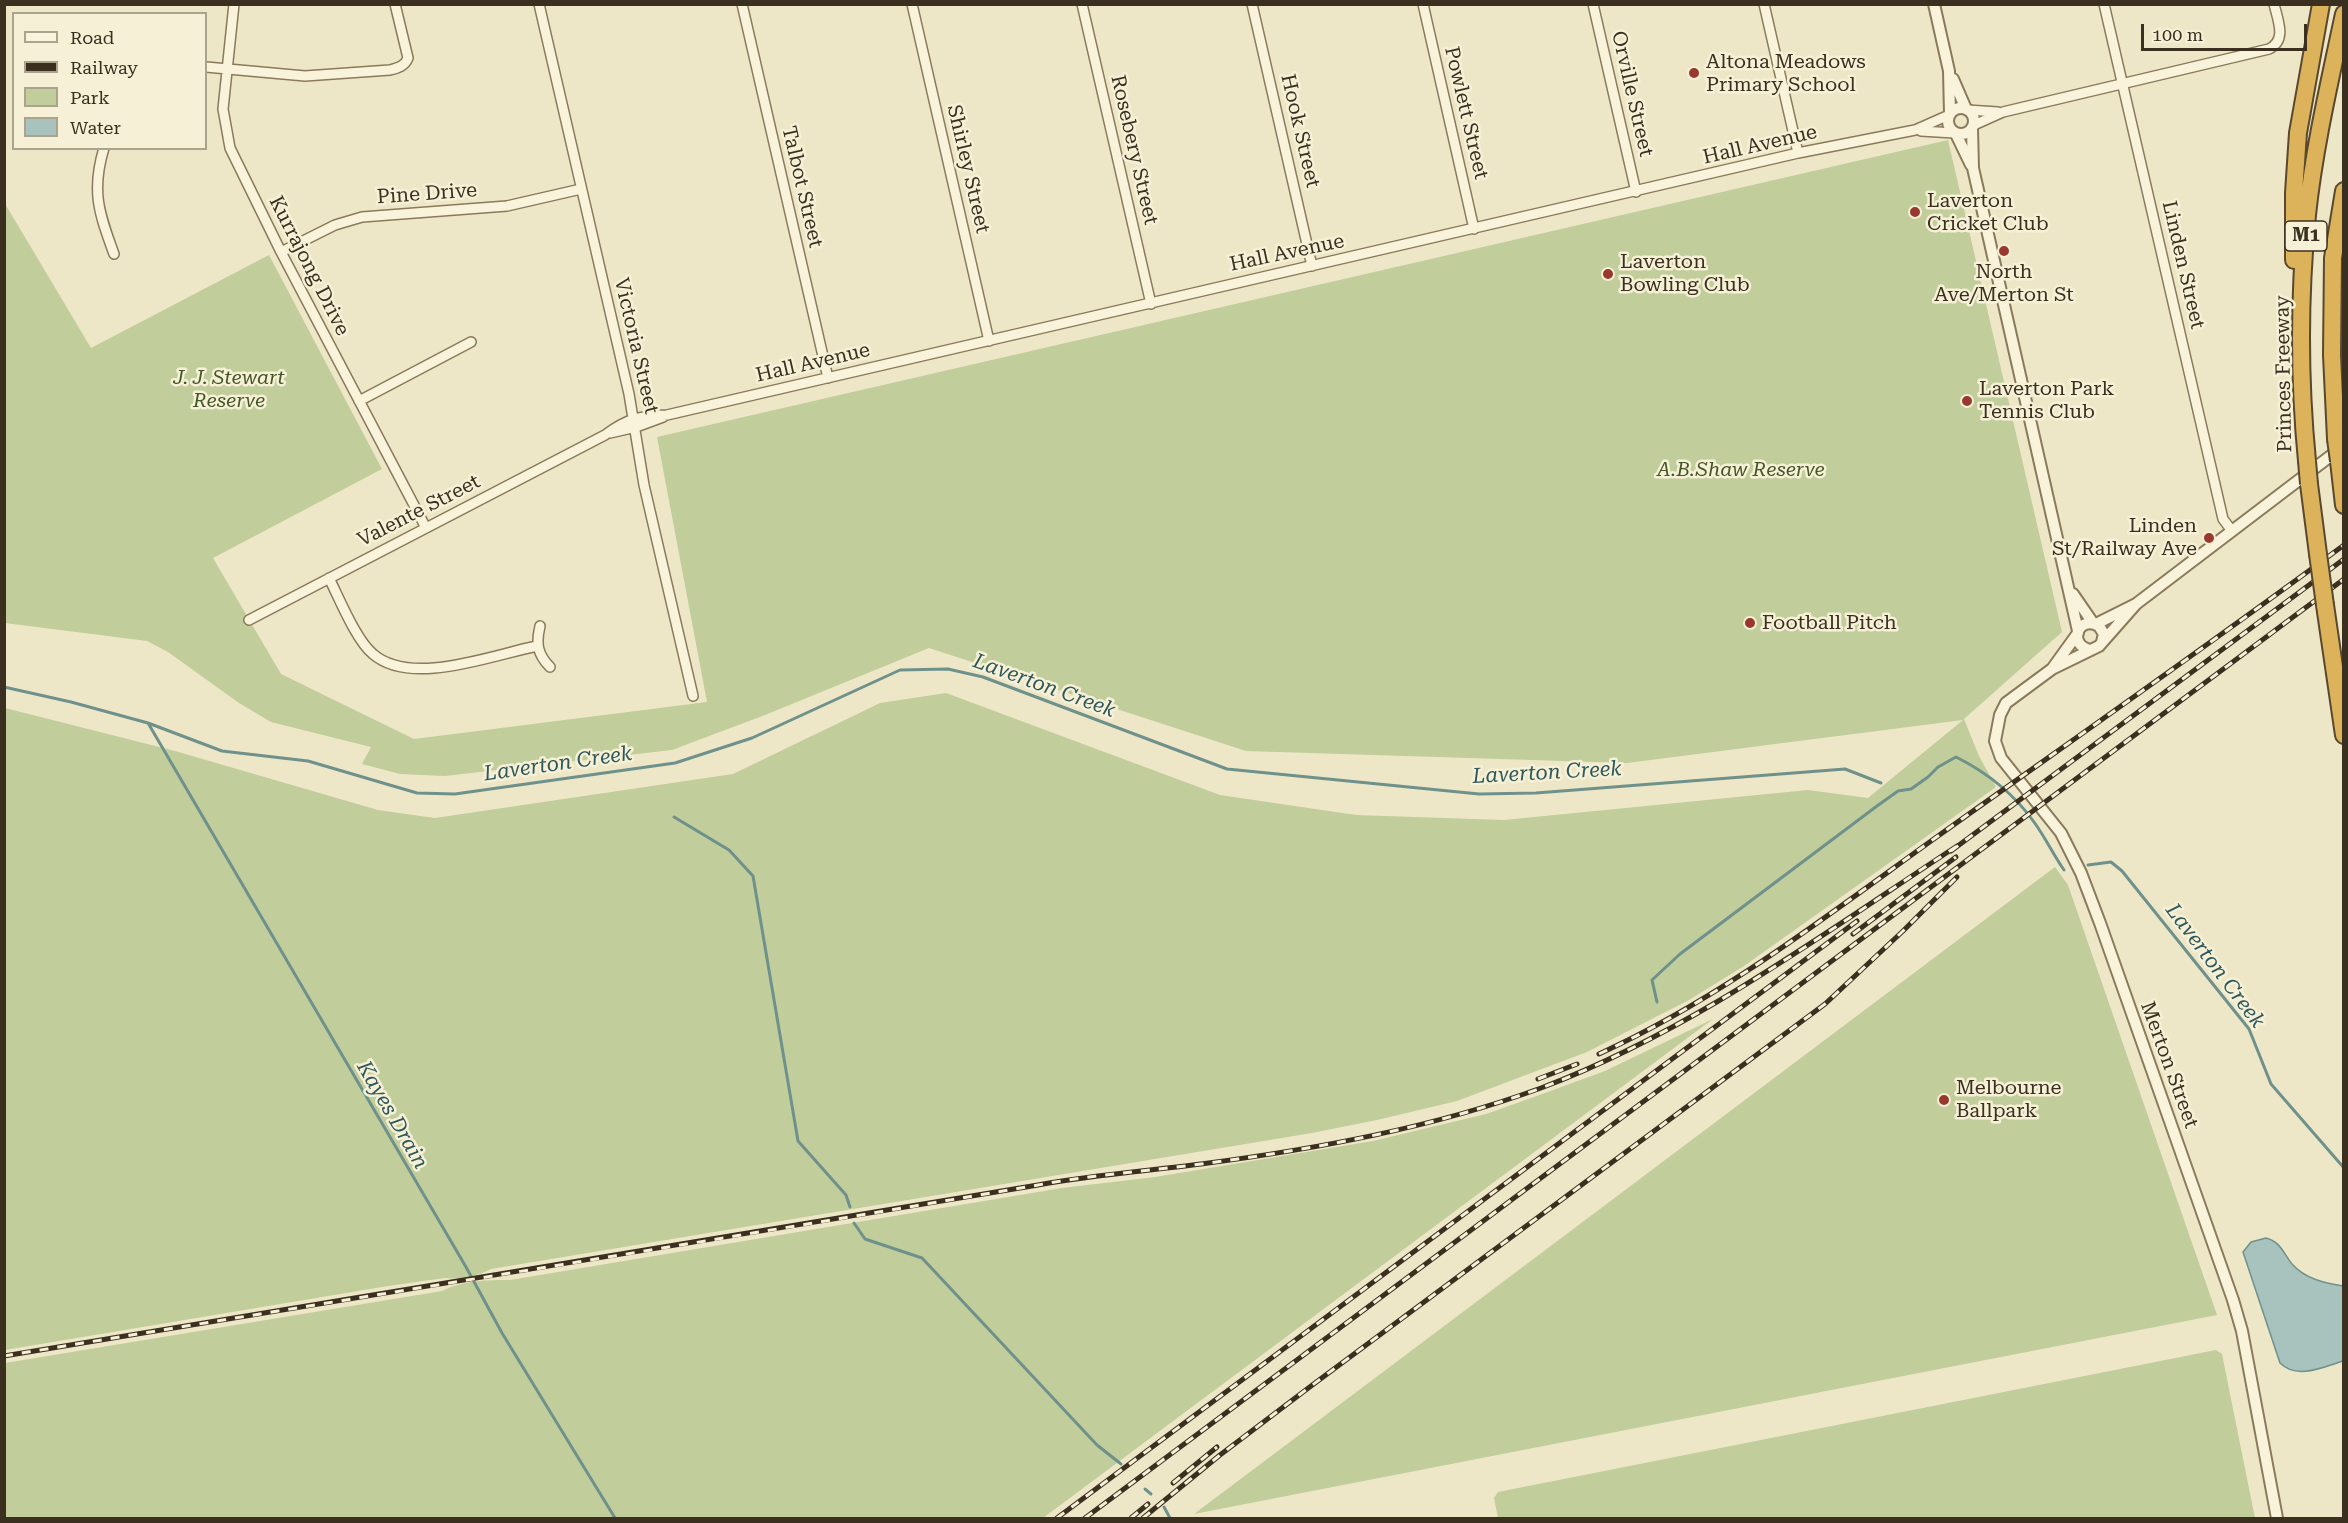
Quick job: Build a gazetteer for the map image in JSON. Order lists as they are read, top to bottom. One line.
{"streets":{"highway":["M1","Princes Freeway"],"street":["Orville Street","Powlett Street","Hook Street","Hall Avenue","Rosebery Street","Shirley Street","Talbot Street","Pine Drive","Linden Street","Kurrajong Drive","Victoria Street","Valente Street","Merton Street"]},"crossings":[["Orville Street","Hall Avenue"],["Powlett Street","Hall Avenue"],["Hook Street","Hall Avenue"],["Hall Avenue","Rosebery Street"],["Hall Avenue","Shirley Street"],["Hall Avenue","Talbot Street"],["Hall Avenue","Victoria Street"],["Hall Avenue","Valente Street"],["Pine Drive","Kurrajong Drive"],["Pine Drive","Victoria Street"],["Kurrajong Drive","Valente Street"],["Victoria Street","Valente Street"]],"water":["Laverton Creek","Kayes Drain"],"parks":["J. J. Stewart Reserve","A.B.Shaw Reserve"],"places":["Altona Meadows Primary School","Laverton Cricket Club","North Ave/Merton St","Laverton Bowling Club","Laverton Park Tennis Club","Linden St/Railway Ave","Football Pitch","Melbourne Ballpark"],"legend":["Road","Railway","Park","Water"],"scale_bar":"100 m"}
